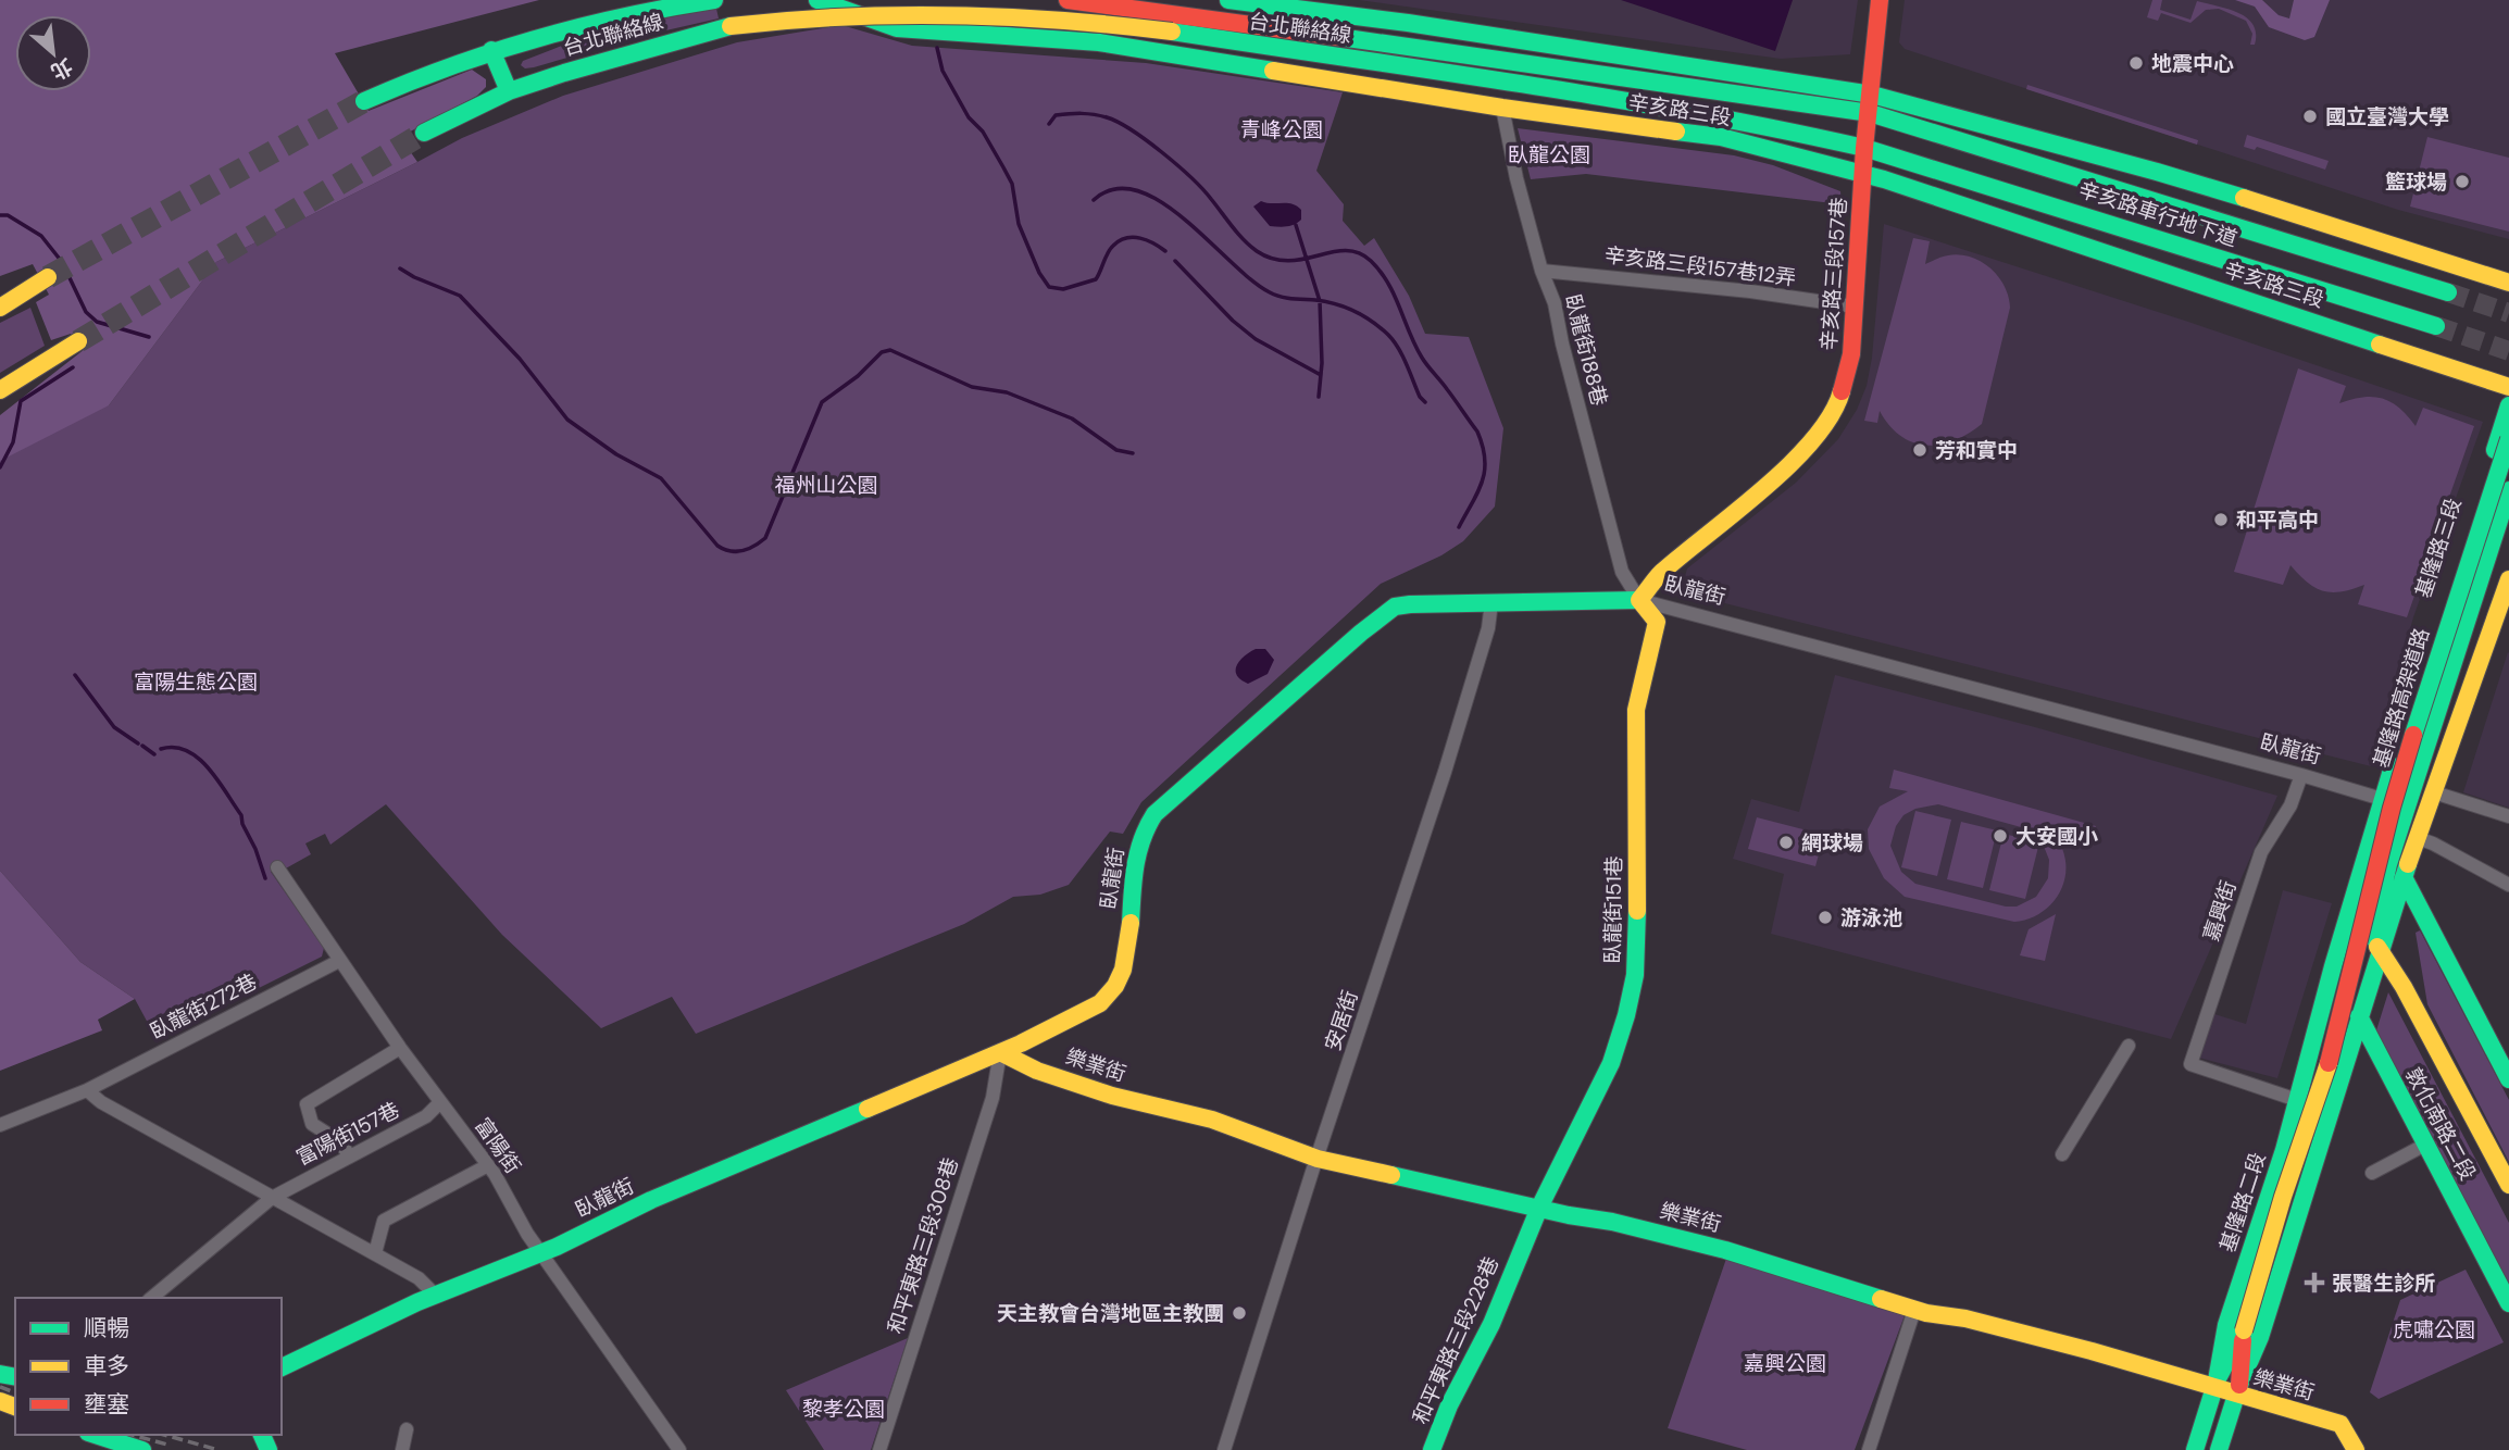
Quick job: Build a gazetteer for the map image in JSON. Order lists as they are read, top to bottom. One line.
{"streets":{"main road":["台北聯絡線","辛亥路三段","辛亥路車行地下道","辛亥路三段157巷","基隆路三段","臥龍街","基隆路高架道路","臥龍街151巷","樂業街","敦化南路二段","基隆路二段","和平東路三段228巷"],"street":["辛亥路三段157巷12弄","臥龍街188巷","嘉興街","臥龍街272巷","安居街","富陽街157巷","富陽街","和平東路三段308巷"]},"crossings":[["台北聯絡線","辛亥路車行地下道"],["台北聯絡線","辛亥路三段157巷"],["辛亥路三段","辛亥路三段157巷"],["辛亥路三段","臥龍街188巷"],["辛亥路車行地下道","辛亥路三段157巷"],["辛亥路三段157巷12弄","辛亥路三段157巷"],["辛亥路三段157巷12弄","臥龍街188巷"],["辛亥路三段157巷","臥龍街188巷"],["辛亥路三段157巷","臥龍街"],["辛亥路三段157巷","臥龍街151巷"],["臥龍街188巷","臥龍街"],["臥龍街188巷","臥龍街151巷"],["基隆路三段","臥龍街"],["基隆路三段","敦化南路二段"],["基隆路三段","基隆路二段"],["臥龍街","臥龍街151巷"],["臥龍街","嘉興街"],["臥龍街","安居街"],["臥龍街","樂業街"],["臥龍街","富陽街"],["臥龍街","和平東路三段308巷"],["基隆路高架道路","樂業街"],["基隆路高架道路","基隆路二段"],["臥龍街151巷","樂業街"],["臥龍街151巷","和平東路三段228巷"],["嘉興街","基隆路二段"],["臥龍街272巷","富陽街"],["安居街","樂業街"],["樂業街","基隆路二段"],["樂業街","和平東路三段308巷"],["樂業街","和平東路三段228巷"],["敦化南路二段","基隆路二段"],["富陽街157巷","富陽街"]],"parks":["青峰公園","臥龍公園","福州山公園","富陽生態公園","虎嘯公園","嘉興公園","黎孝公園"],"places":{"other":["地震中心","國立臺灣大學","籃球場","芳和實中","和平高中","大安國小","網球場","游泳池","天主教會台灣地區主教團"],"health":["張醫生診所"]},"legend":["順暢","車多","壅塞"],"north":"bottom right"}
